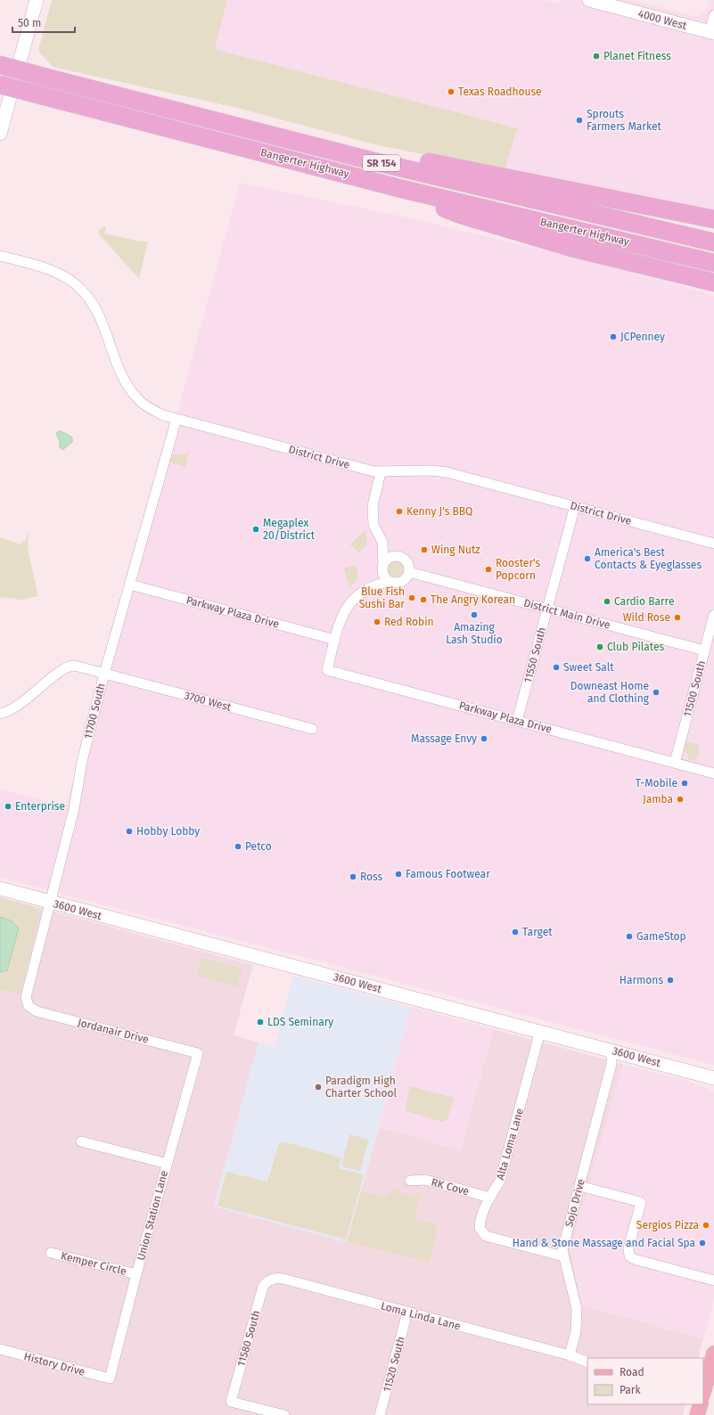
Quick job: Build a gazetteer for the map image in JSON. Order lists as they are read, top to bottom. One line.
{"streets":{"highway":["Bangerter Highway","SR 154"],"main road":["4000 West","3600 West"],"street":["District Drive","Parkway Plaza Drive","District Main Drive","11550 South","11500 South","3700 West","11700 South","Jordanair Drive","Alta Loma Lane","RK Cove","Sojo Drive","Union Station Lane","Kemper Circle","Loma Linda Lane","11580 South","History Drive","11520 South"]},"crossings":[["District Drive","11550 South"],["District Drive","11700 South"],["Parkway Plaza Drive","District Main Drive"],["Parkway Plaza Drive","11550 South"],["Parkway Plaza Drive","11500 South"],["Parkway Plaza Drive","11700 South"],["District Main Drive","11550 South"],["District Main Drive","11500 South"],["3700 West","11700 South"],["11700 South","3600 West"],["11700 South","Jordanair Drive"],["3600 West","Alta Loma Lane"],["3600 West","Sojo Drive"],["Jordanair Drive","Union Station Lane"],["Alta Loma Lane","RK Cove"],["Alta Loma Lane","Sojo Drive"],["Sojo Drive","Loma Linda Lane"],["Union Station Lane","Kemper Circle"],["Union Station Lane","History Drive"],["Loma Linda Lane","11580 South"],["Loma Linda Lane","11520 South"]],"places":["Planet Fitness","Texas Roadhouse","Sprouts Farmers Market","JCPenney","Kenny J's BBQ","Megaplex 20/District","Wing Nutz","America's Best Contacts & Eyeglasses","Rooster's Popcorn","Blue Fish Sushi Bar","The Angry Korean","Cardio Barre","Amazing Lash Studio","Wild Rose","Red Robin","Club Pilates","Sweet Salt","Downeast Home and Clothing","Massage Envy","T-Mobile","Jamba","Enterprise","Hobby Lobby","Petco","Famous Footwear","Ross","Target","GameStop","Harmons","LDS Seminary","Paradigm High Charter School","Sergios Pizza","Hand & Stone Massage and Facial Spa"],"legend":["Road","Park"],"scale_bar":"50 m"}
